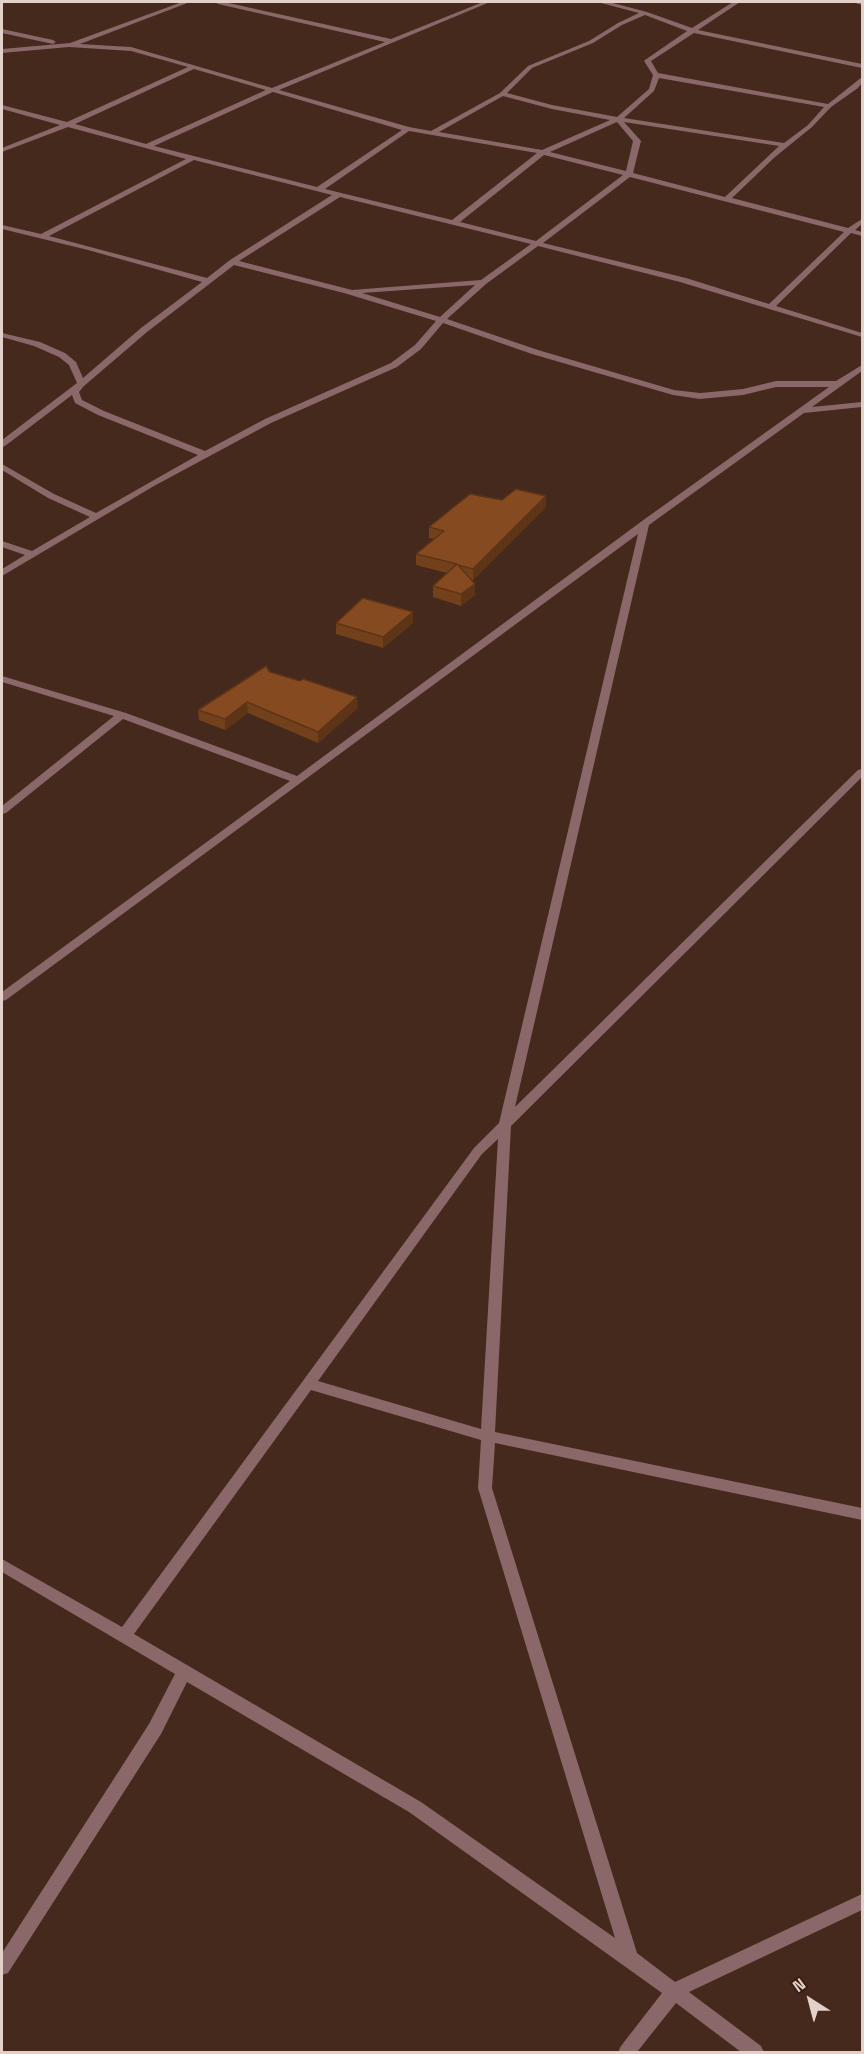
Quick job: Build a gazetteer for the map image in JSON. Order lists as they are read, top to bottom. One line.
{"north":"top left"}
